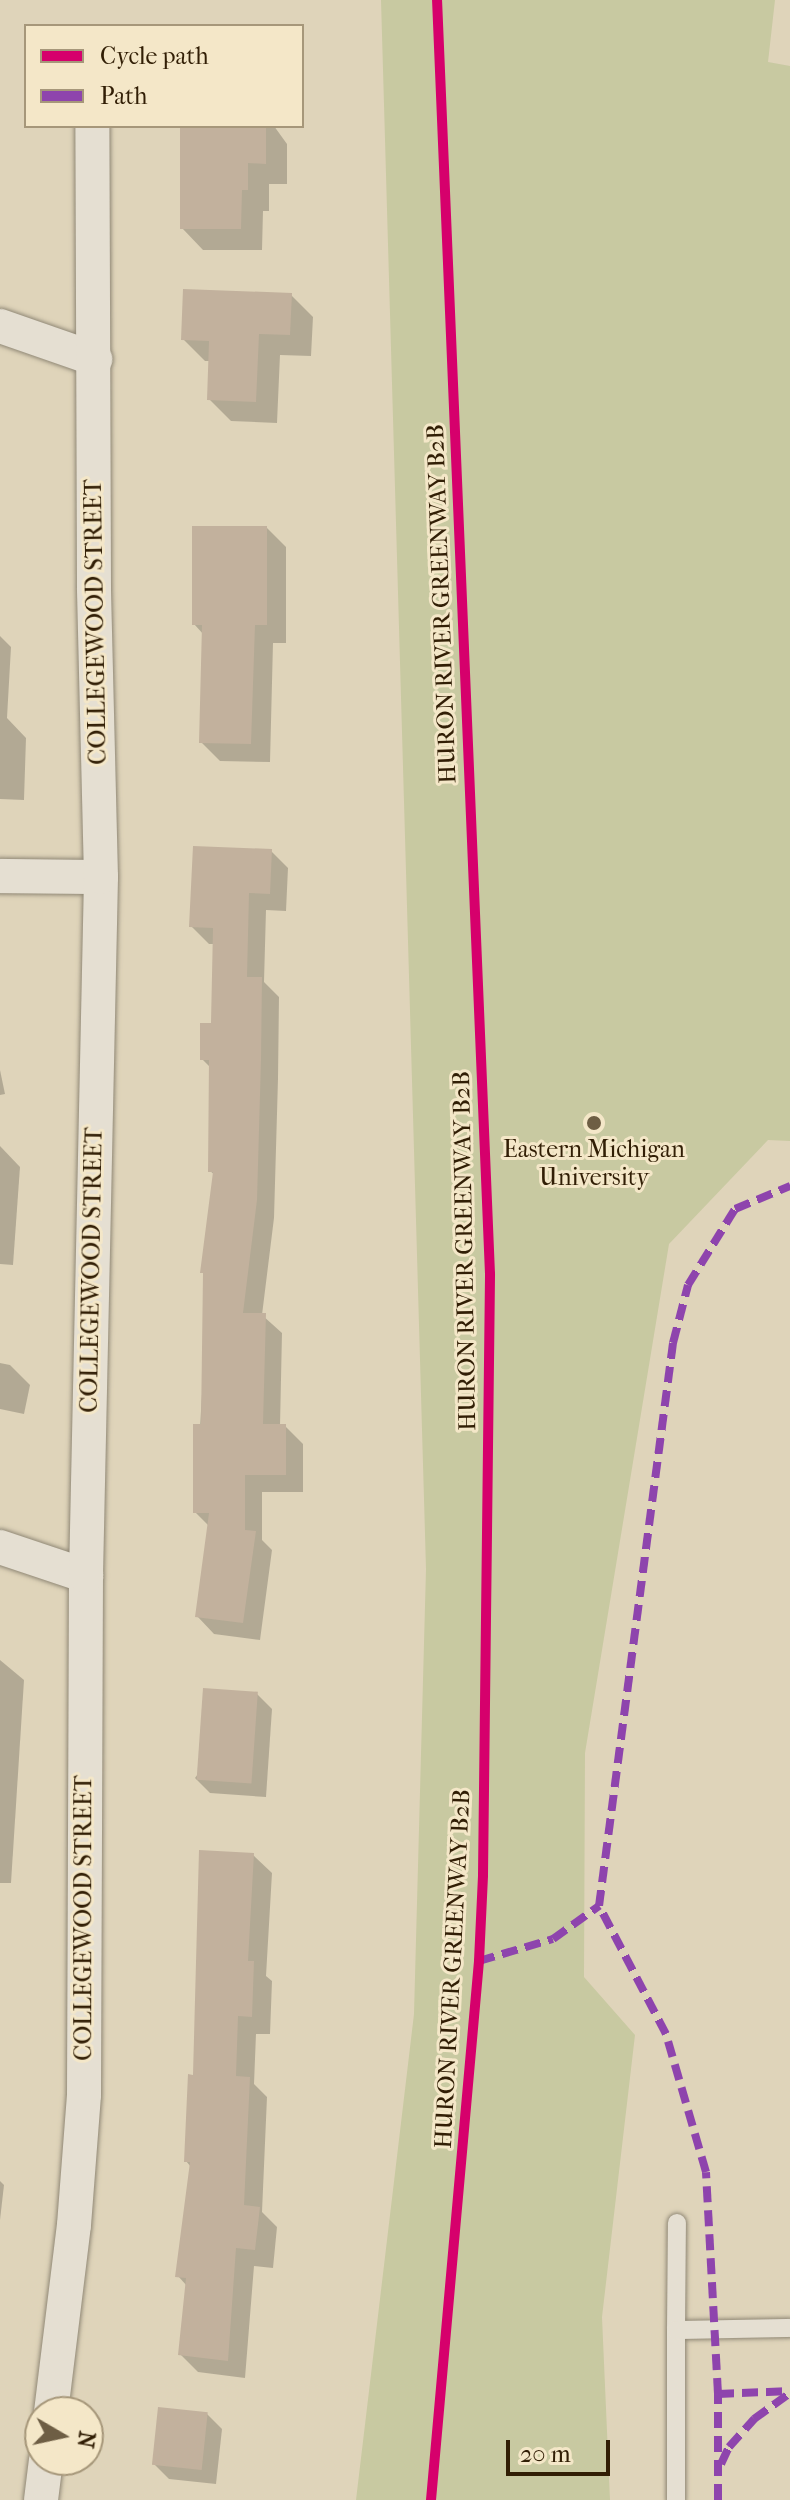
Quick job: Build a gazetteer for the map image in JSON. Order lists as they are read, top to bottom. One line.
{"streets":{"street":["COLLEGEWOOD STREET"],"cycle path":["HURON RIVER GREENWAY B2B"]},"places":["Eastern Michigan University"],"legend":["Cycle path","Path"],"scale_bar":"20 m","north":"right"}
